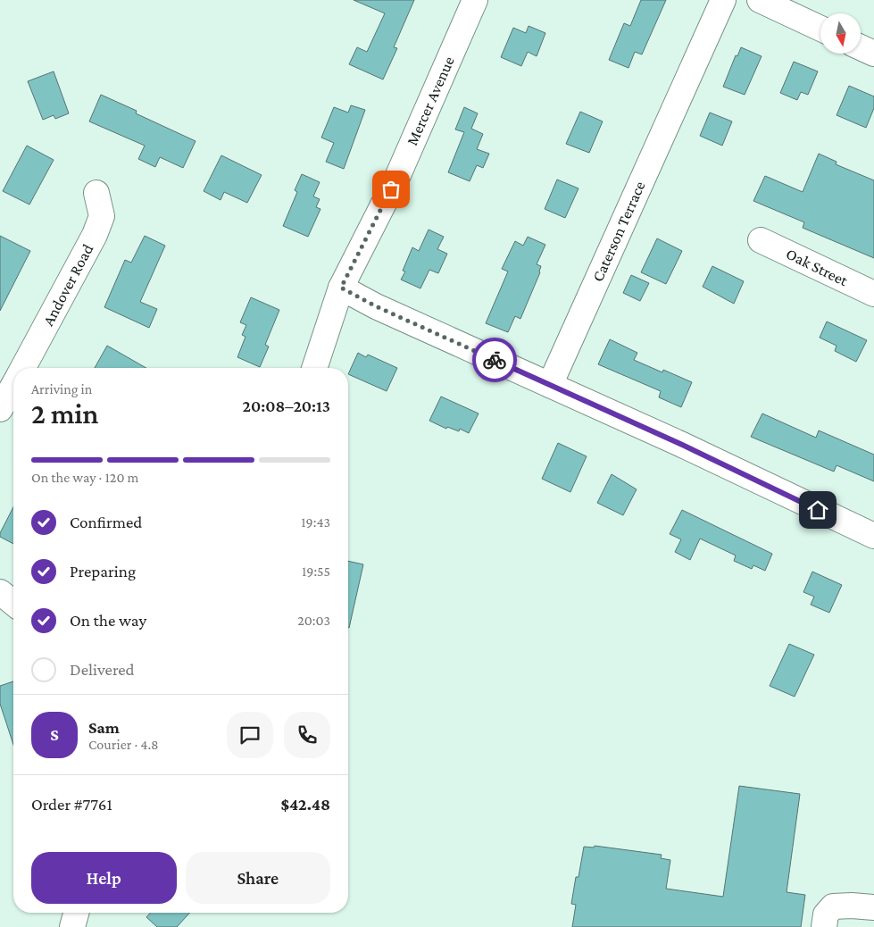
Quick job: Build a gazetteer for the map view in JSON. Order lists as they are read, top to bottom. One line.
{"streets":{"street":["Mercer Avenue","Caterson Terrace","Oak Street","Andover Road"]},"north":"bottom","page":{"heading":["2 min","Arriving in","20:08–20:13"],"panel":["Sam","Courier · 4.8","Order #7761","$42.48"],"bar":"On the way · 120 m","list":[["Confirmed","19:43"],["Preparing","19:55"],["On the way","20:03"],"Delivered"],"round":"S","buttons":["Help","Share"]}}
